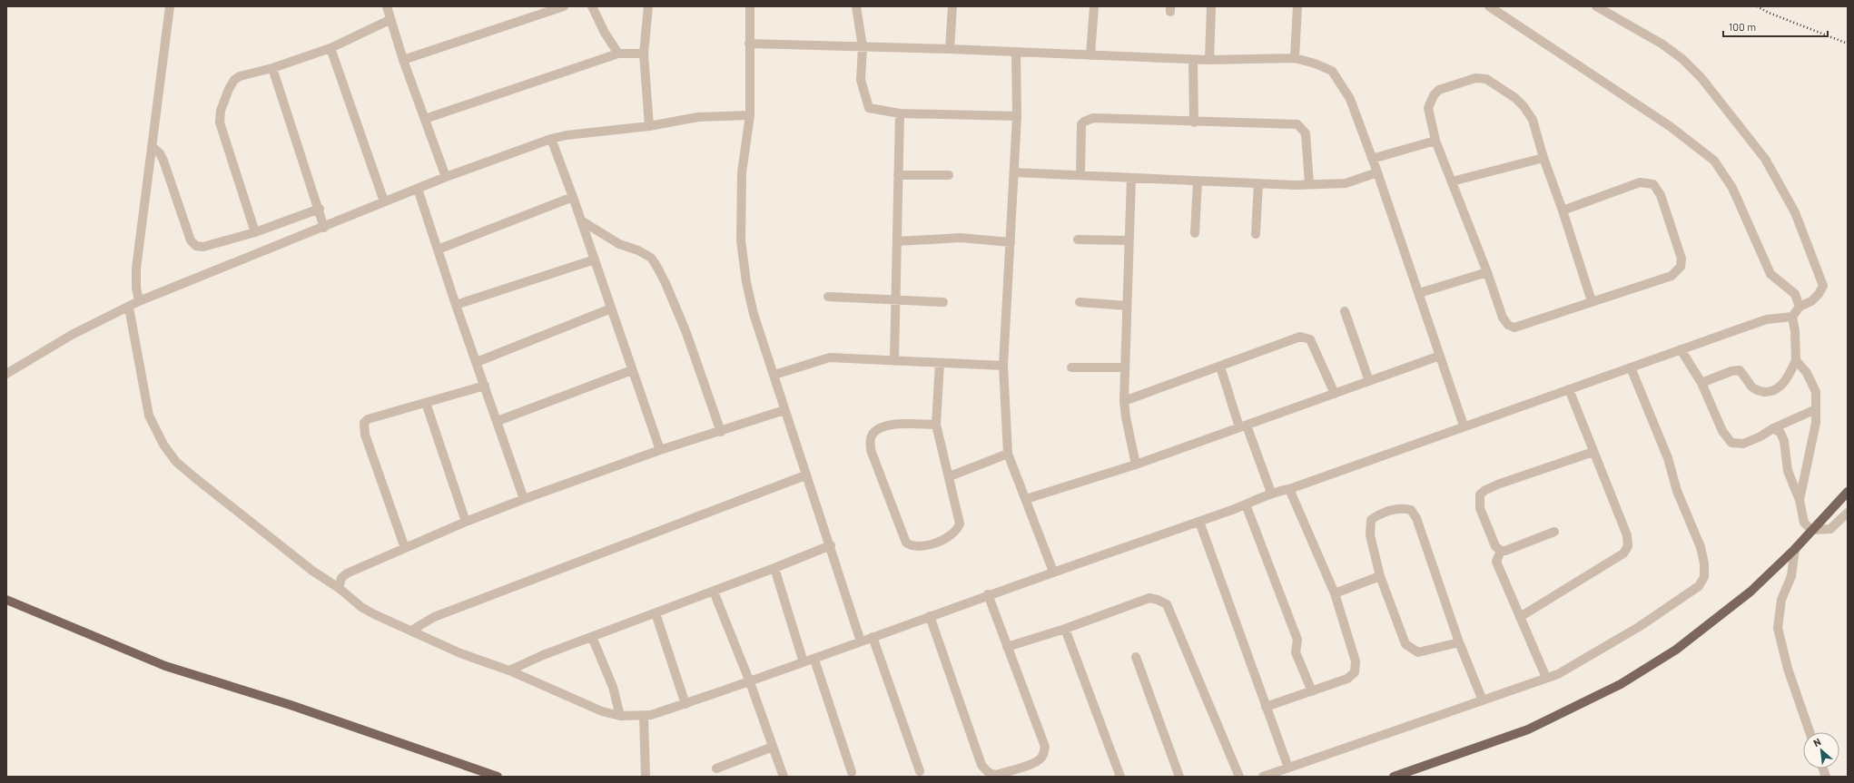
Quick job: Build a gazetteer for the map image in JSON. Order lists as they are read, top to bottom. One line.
{"scale_bar":"100 m","north":"top left"}
